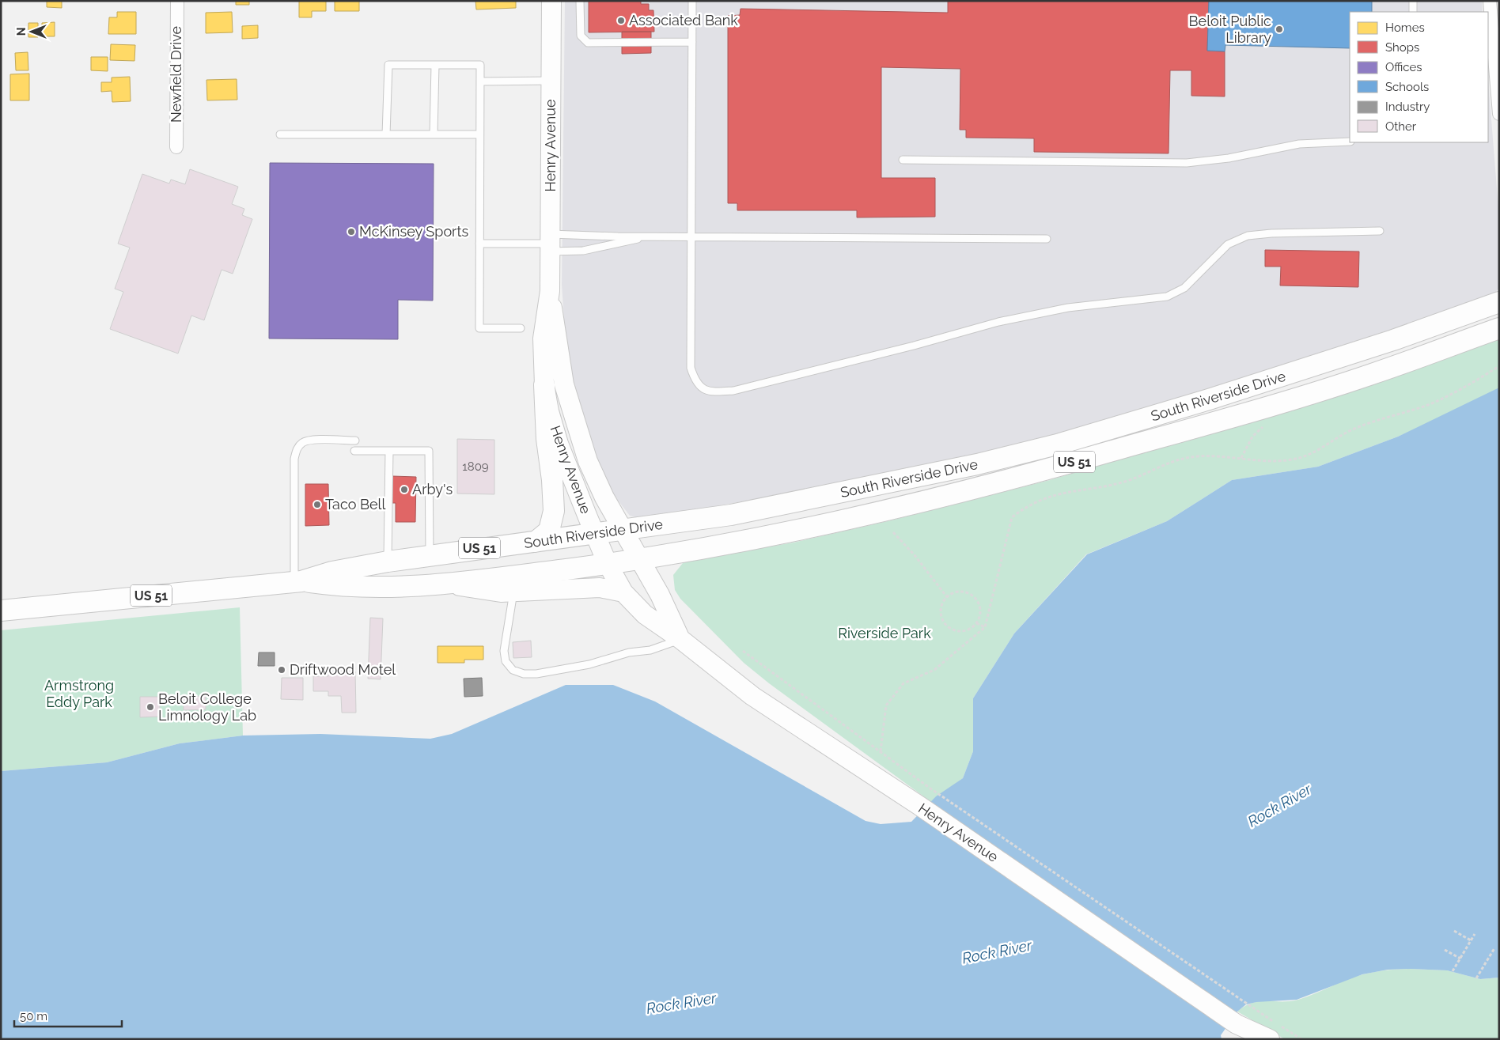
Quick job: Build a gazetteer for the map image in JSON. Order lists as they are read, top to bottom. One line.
{"streets":{"main road":["South Riverside Drive","US 51"],"street":["Newfield Drive","Henry Avenue"]},"crossings":[["Henry Avenue","South Riverside Drive"]],"water":["Rock River"],"parks":["Riverside Park","Armstrong Eddy Park"],"places":["Associated Bank","Beloit Public Library","McKinsey Sports","Arby's","Taco Bell","Driftwood Motel","Beloit College Limnology Lab"],"house_numbers":["1809"],"legend":["Homes","Shops","Offices","Schools","Industry","Other"],"scale_bar":"50 m","north":"left"}
